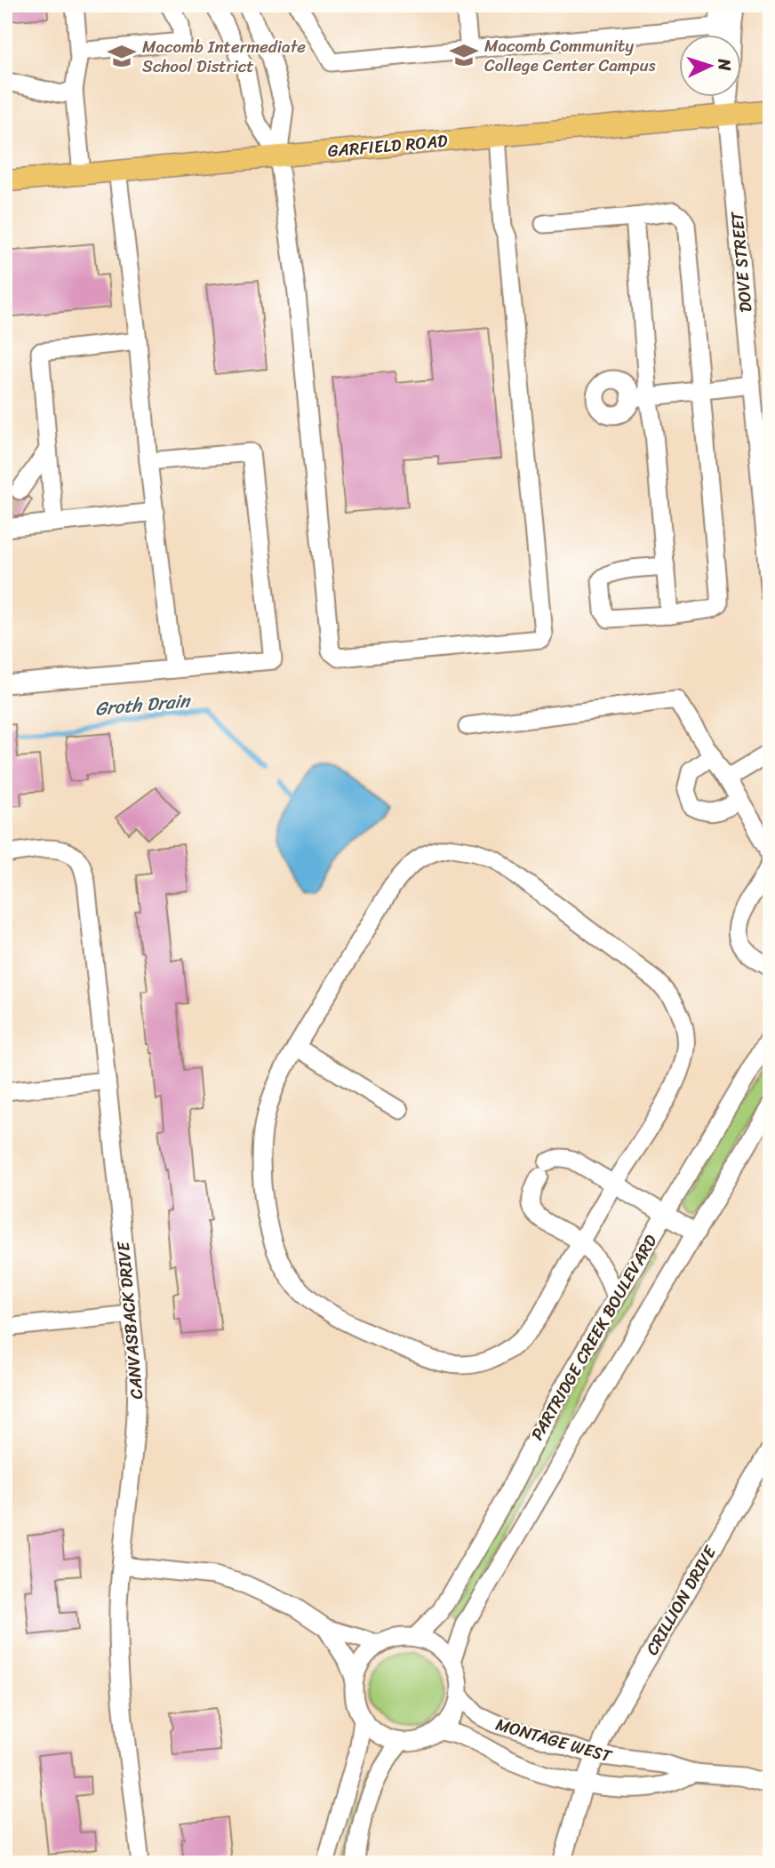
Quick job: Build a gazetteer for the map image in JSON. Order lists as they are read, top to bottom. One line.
{"streets":{"main road":["GARFIELD ROAD"],"street":["DOVE STREET","CANVASBACK DRIVE","PARTRIDGE CREEK BOULEVARD","CRILLION DRIVE","MONTAGE WEST"]},"crossings":[["GARFIELD ROAD","DOVE STREET"],["PARTRIDGE CREEK BOULEVARD","MONTAGE WEST"],["CRILLION DRIVE","MONTAGE WEST"]],"water":["Groth Drain"],"places":{"school or university":["Macomb Community College Center Campus","Macomb Intermediate School District"]},"north":"right"}
